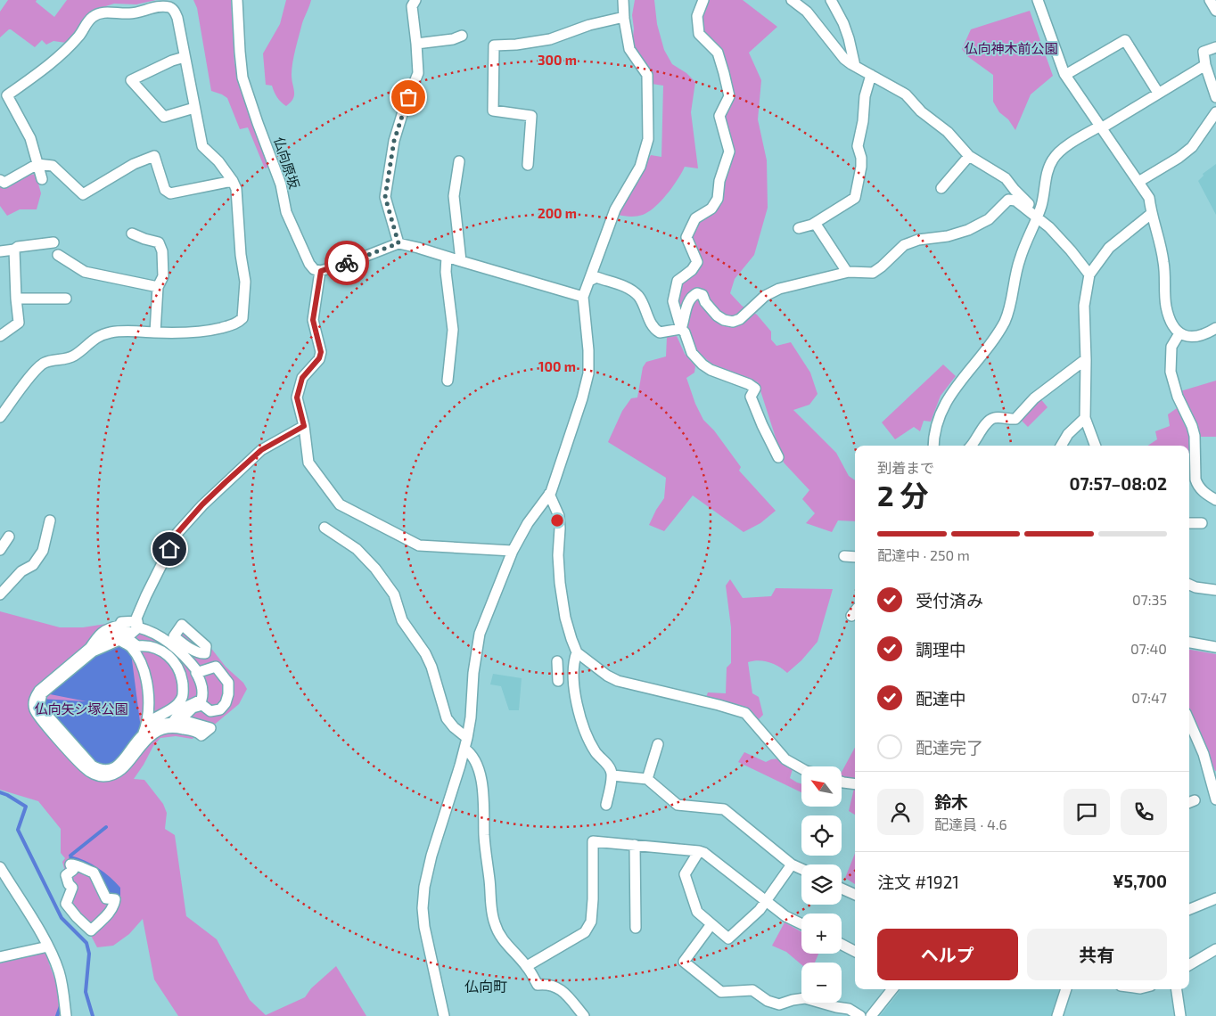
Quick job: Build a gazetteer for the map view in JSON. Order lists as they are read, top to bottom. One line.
{"streets":{"street":["仏向原坂"]},"districts":["仏向町"],"parks":["仏向神木前公園","仏向矢シ塚公園"],"north":"top left","page":{"heading":["2 分","到着まで","07:57–08:02"],"panel":["鈴木","配達員 · 4.6","注文 #1921","¥5,700"],"bar":"配達中 · 250 m","list":[["受付済み","07:35"],["調理中","07:40"],["配達中","07:47"],"配達完了"],"map_buttons":["+","−"],"buttons":["ヘルプ","共有"]},"rings":["300 m","200 m","100 m"]}
